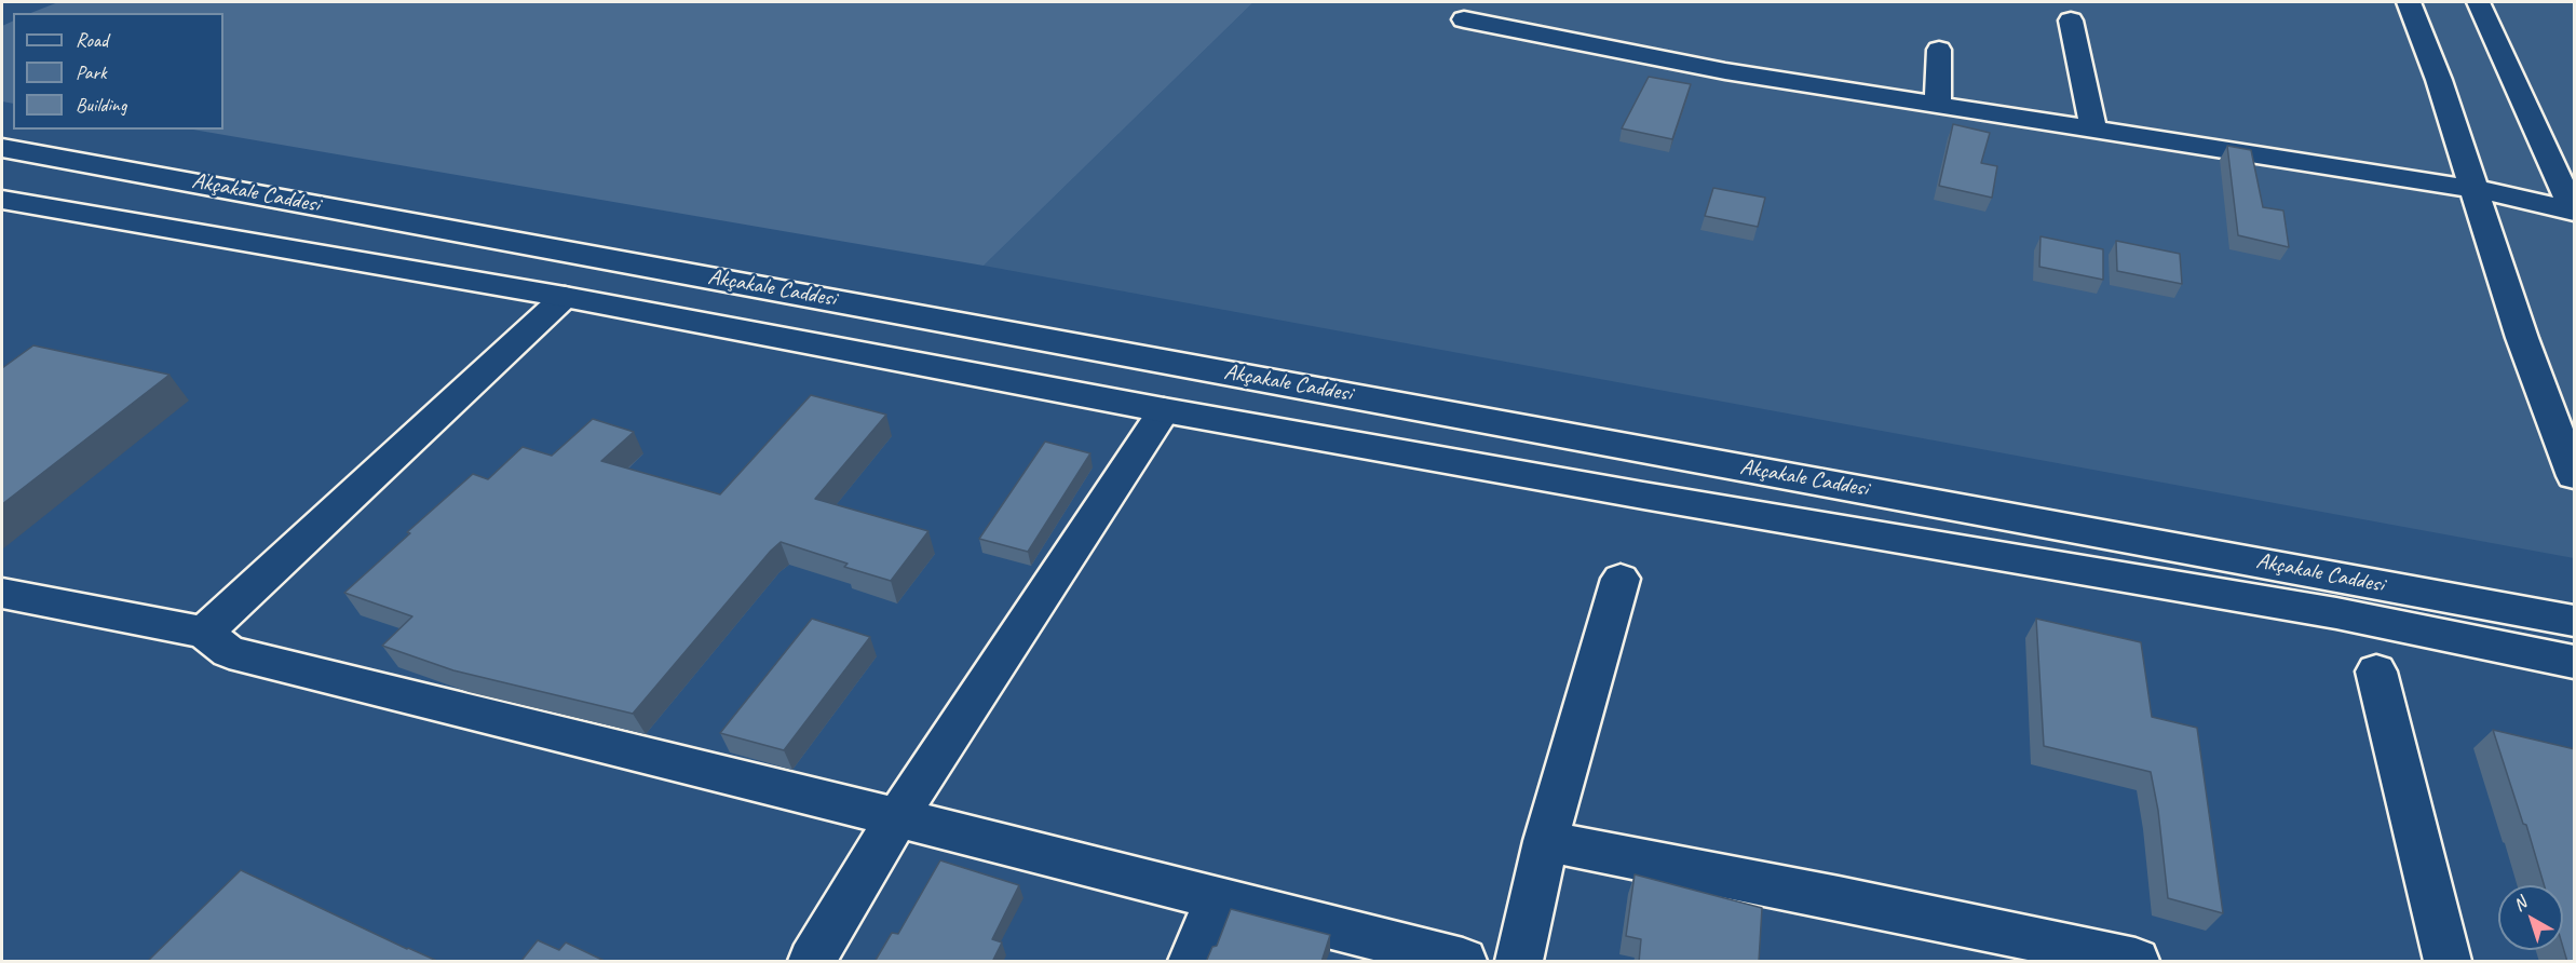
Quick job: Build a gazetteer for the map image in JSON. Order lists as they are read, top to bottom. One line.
{"streets":{"street":["Akçakale Caddesi"]},"legend":["Road","Park","Building"],"north":"top left"}
